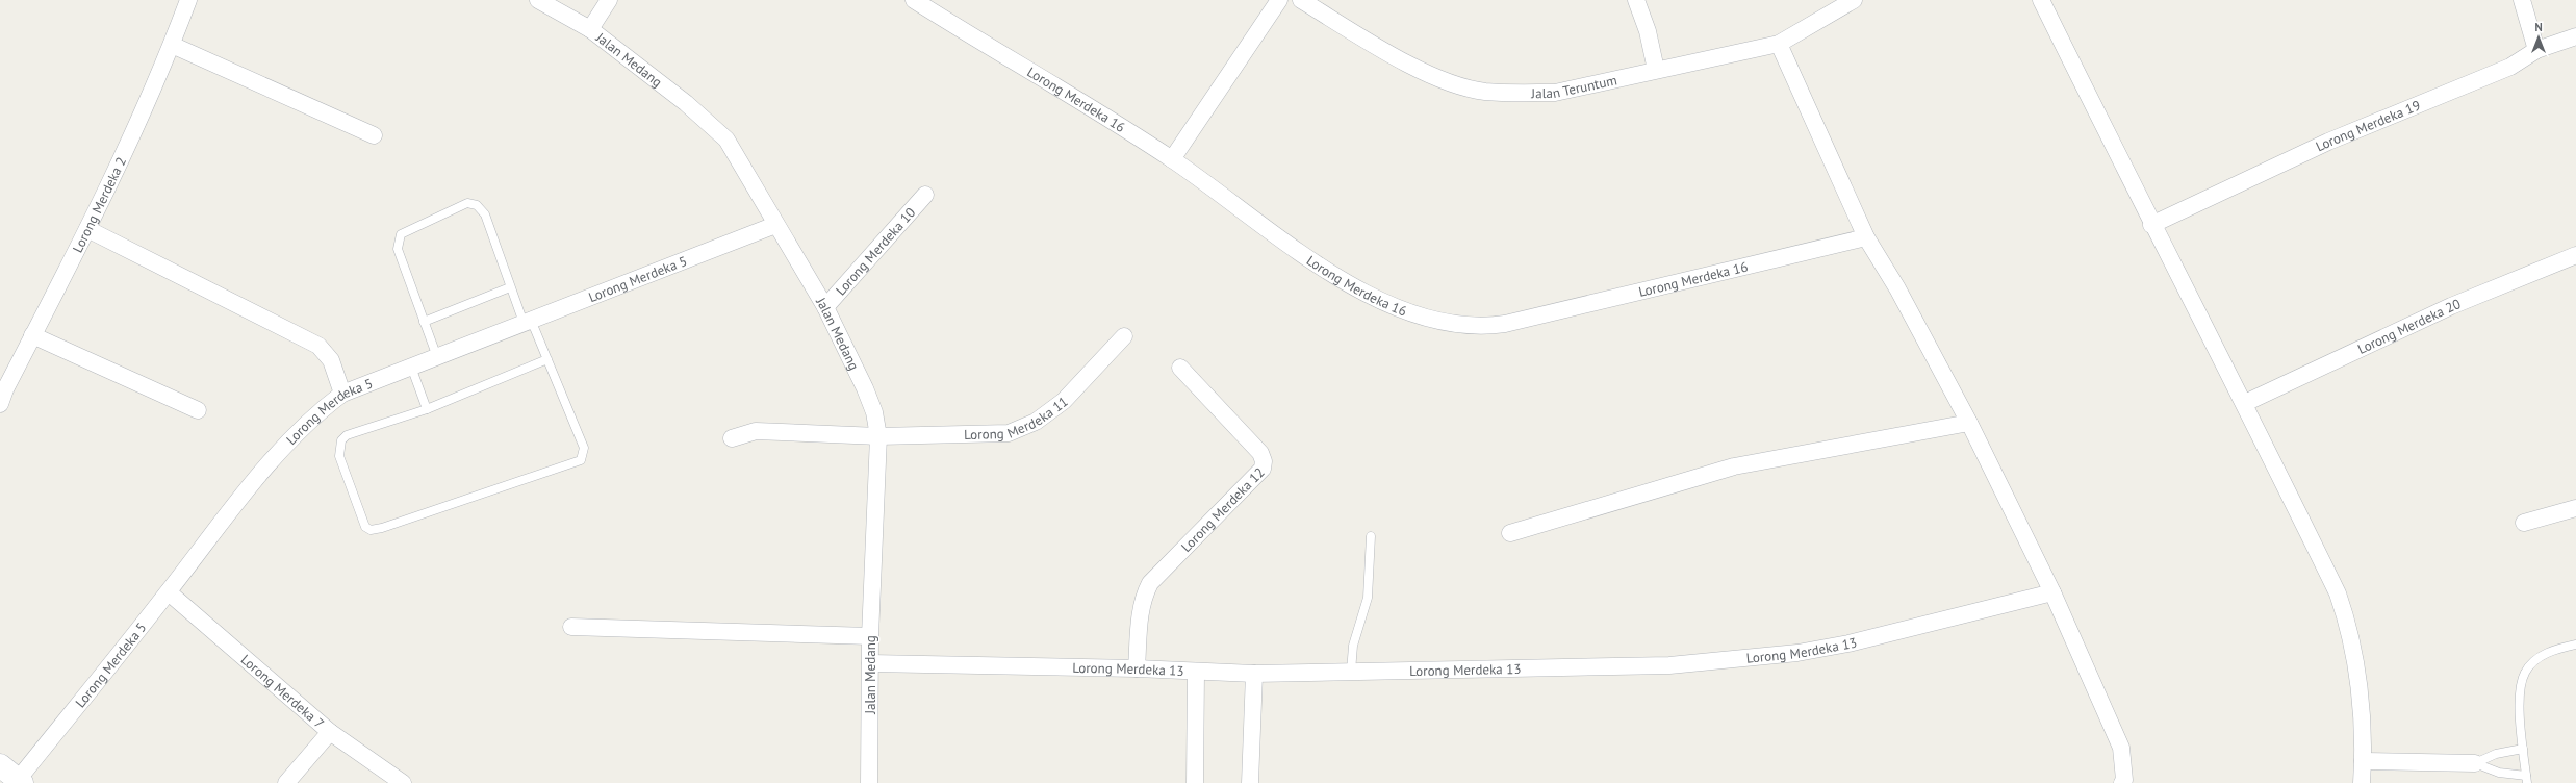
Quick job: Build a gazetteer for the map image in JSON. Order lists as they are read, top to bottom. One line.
{"streets":{"street":["Jalan Medang","Jalan Teruntum","Lorong Merdeka 16","Lorong Merdeka 19","Lorong Merdeka 2","Lorong Merdeka 10","Lorong Merdeka 5","Lorong Merdeka 20","Lorong Merdeka 11","Lorong Merdeka 12","Lorong Merdeka 13","Lorong Merdeka 7"]},"crossings":[["Jalan Medang","Lorong Merdeka 10"],["Jalan Medang","Lorong Merdeka 5"],["Jalan Medang","Lorong Merdeka 11"],["Jalan Medang","Lorong Merdeka 13"],["Lorong Merdeka 5","Lorong Merdeka 7"],["Lorong Merdeka 12","Lorong Merdeka 13"]],"north":"top"}
